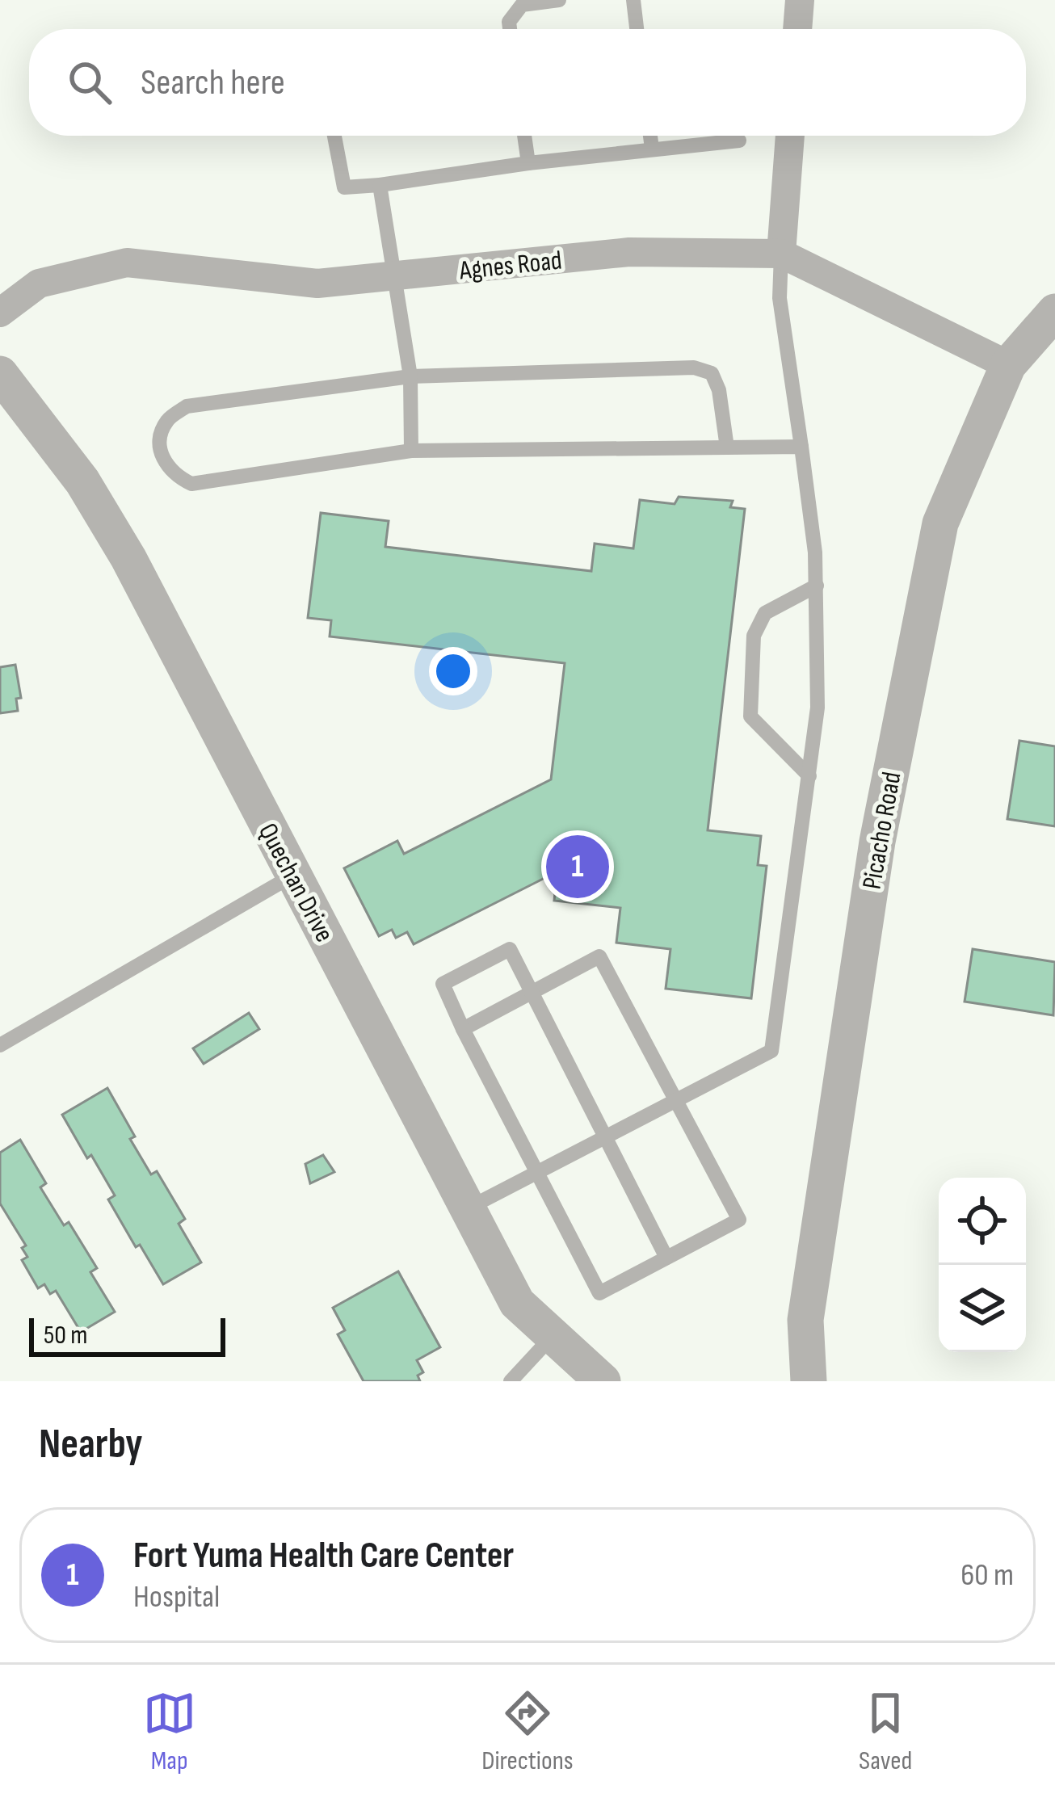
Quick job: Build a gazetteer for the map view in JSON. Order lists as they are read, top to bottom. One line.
{"streets":{"street":["Agnes Road","Picacho Road","Quechan Drive"]},"crossings":[["Agnes Road","Picacho Road"]],"scale_bar":"50 m","page":{"search":"Search here","pins":"1","scale":"50 m","heading":"Nearby","list":[{"mark":"1","name":"Fort Yuma Health Care Center","note":"Hospital","value":"60 m"}],"nav":["Map","Directions","Saved"]}}
